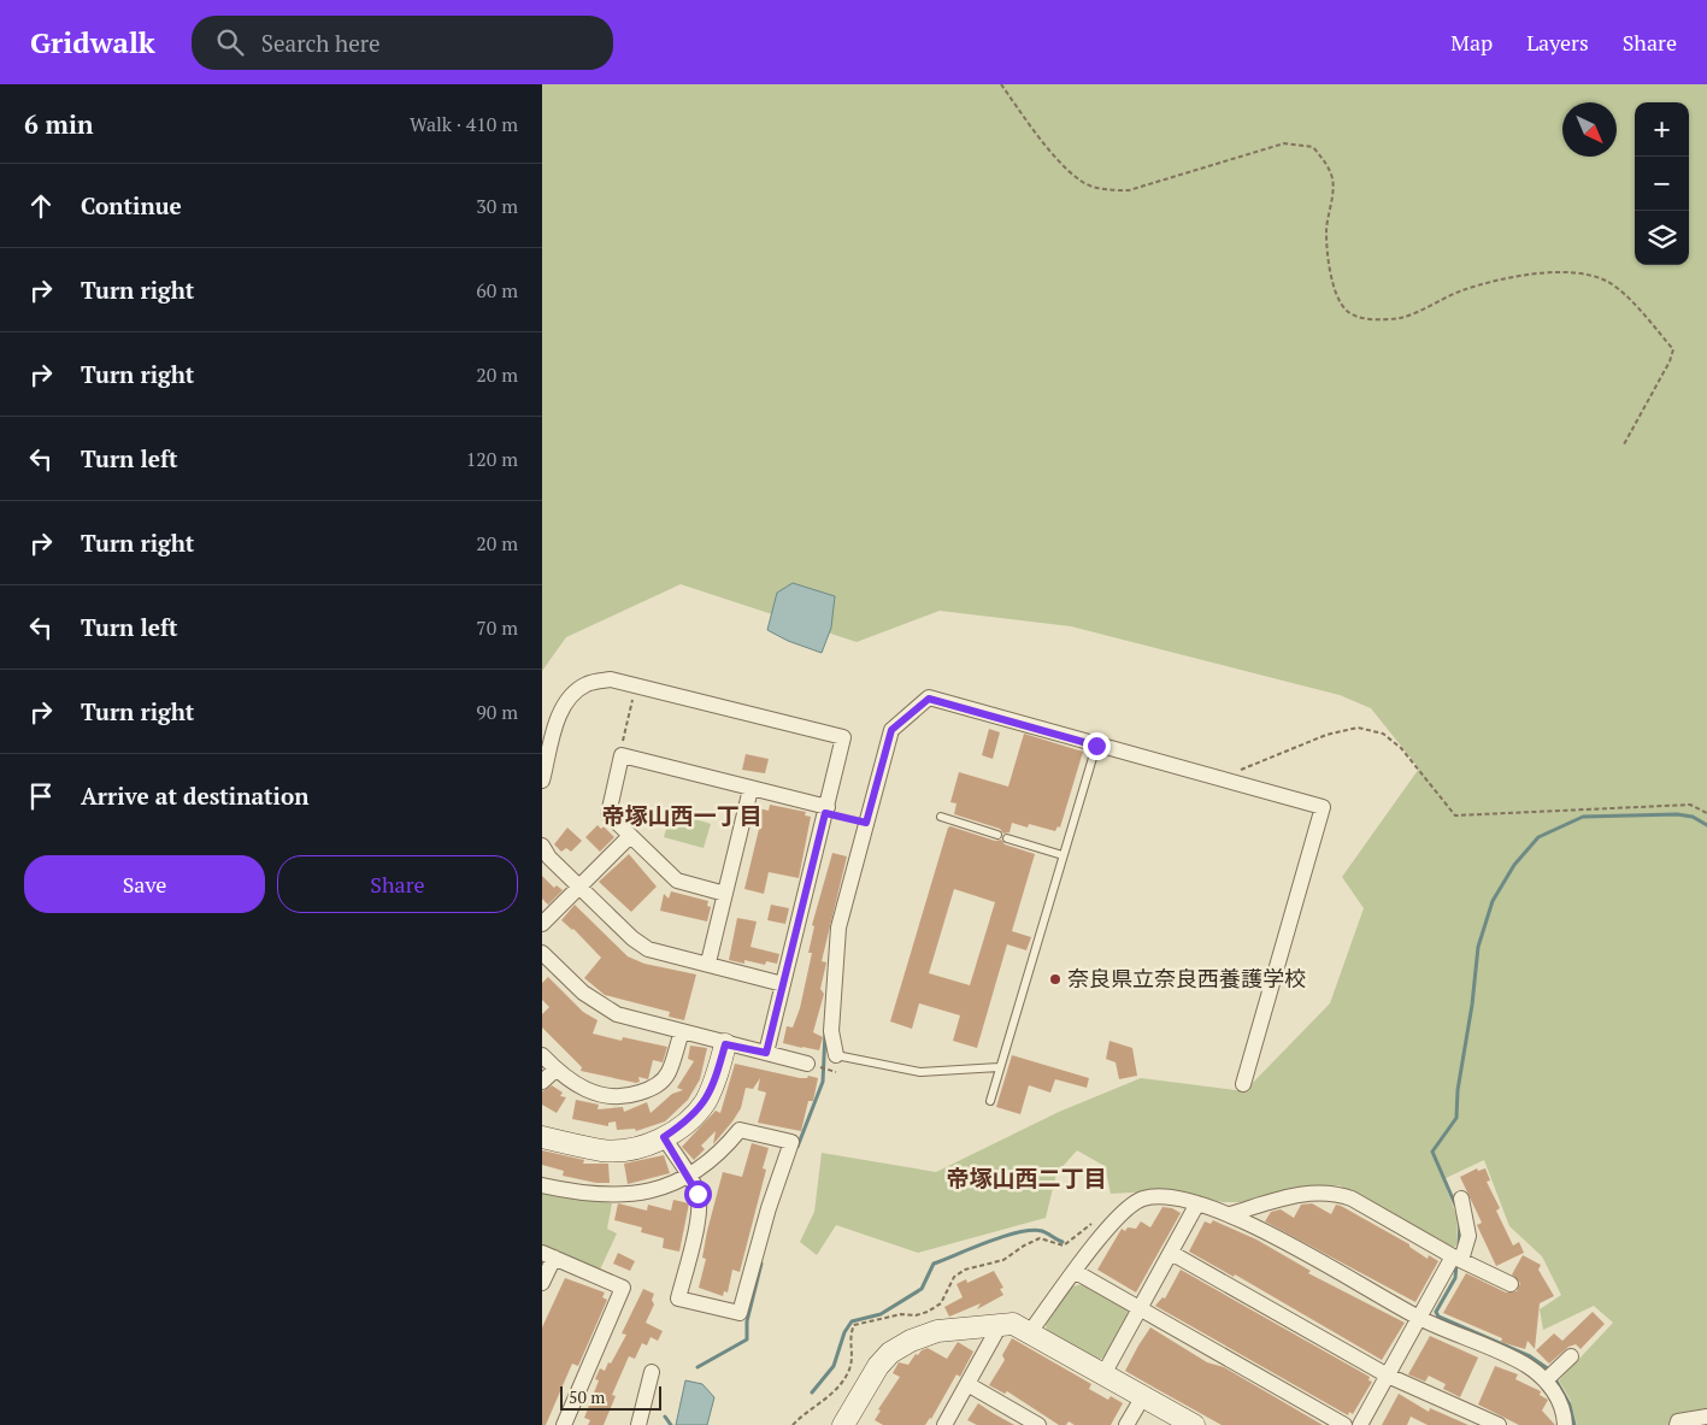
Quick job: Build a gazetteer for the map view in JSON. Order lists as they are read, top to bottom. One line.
{"districts":["帝塚山西一丁目","帝塚山西二丁目"],"places":["奈良県立奈良西養護学校"],"scale_bar":"50 m","north":"bottom right","page":{"header":"Gridwalk","search":"Search here","nav":["Map","Layers","Share"],"heading":["6 min","Walk · 410 m"],"map_buttons":["+","−"],"list":[["Continue","30 m"],["Turn right","60 m"],["Turn right","20 m"],["Turn left","120 m"],["Turn right","20 m"],["Turn left","70 m"],["Turn right","90 m"],"Arrive at destination"],"buttons":["Save","Share"],"scale":"50 m"}}
